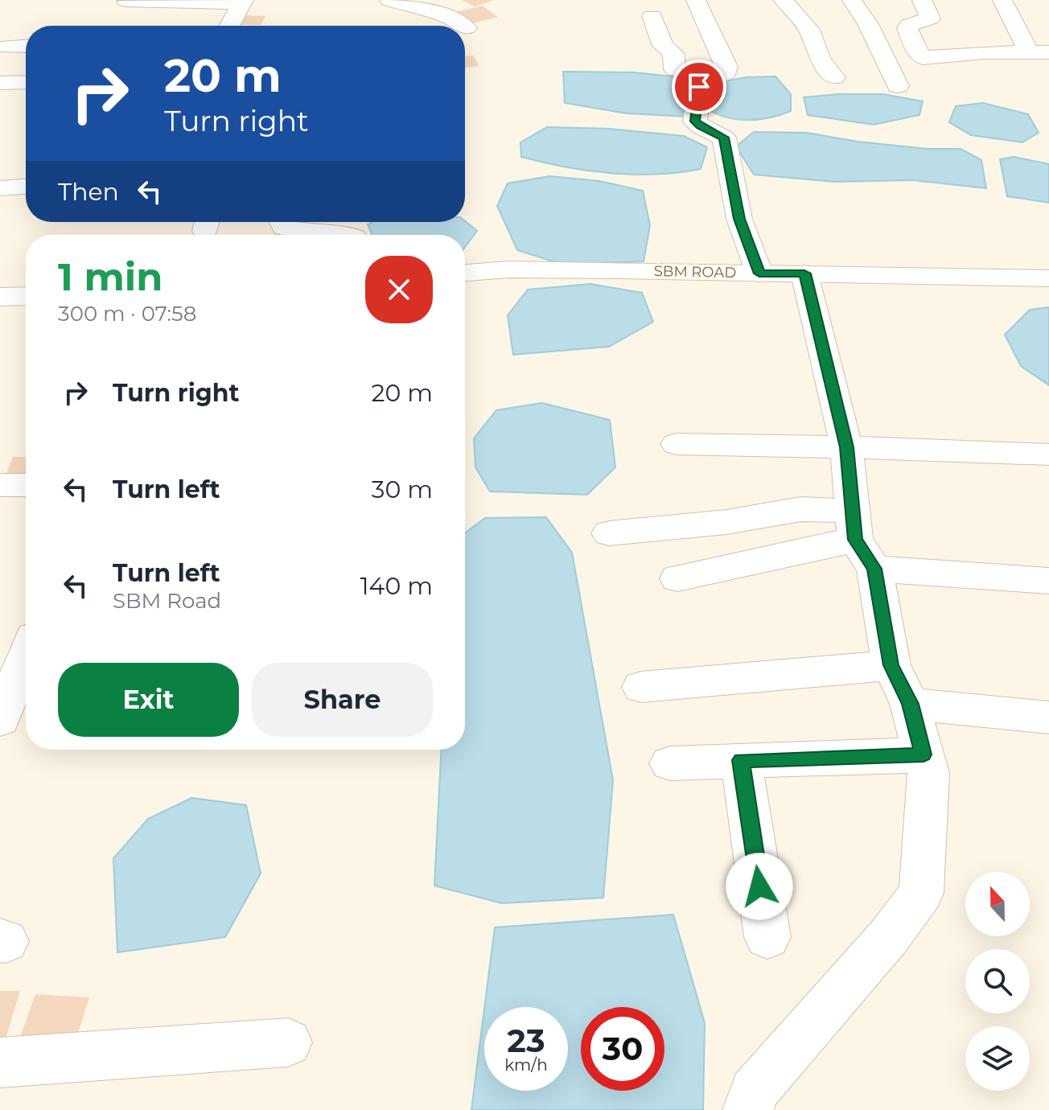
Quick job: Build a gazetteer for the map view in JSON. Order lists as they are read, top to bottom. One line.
{"streets":{"street":["SBM ROAD"]},"north":"top","page":{"turn":["20 m","Turn right"],"then":"Then","heading":["1 min","300 m · 07:58"],"list":[{"name":"Turn right","value":"20 m"},{"name":"Turn left","value":"30 m"},{"name":"Turn left","note":"SBM Road","value":"140 m"}],"buttons":["Exit","Share"],"speed":"23 km/h","limit":"30"}}
